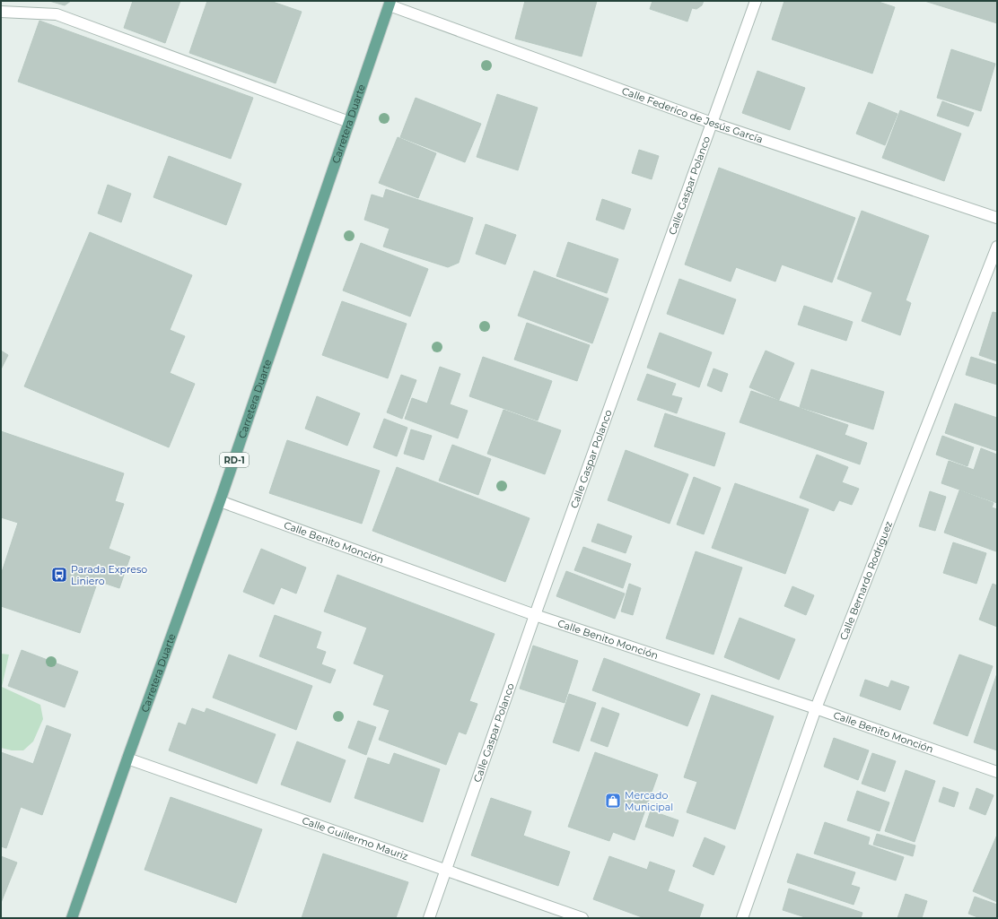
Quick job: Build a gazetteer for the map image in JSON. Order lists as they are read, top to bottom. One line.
{"streets":{"main road":["Carretera Duarte","RD-1"],"street":["Calle Federico de Jesús García","Calle Gaspar Polanco","Calle Benito Monción","Calle Bernardo Rodríguez","Calle Guillermo Mauriz"]},"crossings":[["Calle Federico de Jesús García","Carretera Duarte"],["Calle Federico de Jesús García","Calle Gaspar Polanco"],["Carretera Duarte","Calle Benito Monción"],["Carretera Duarte","Calle Guillermo Mauriz"],["Calle Gaspar Polanco","Calle Benito Monción"],["Calle Gaspar Polanco","Calle Guillermo Mauriz"],["Calle Benito Monción","Calle Bernardo Rodríguez"]],"places":{"bus stop":["Parada Expreso Liniero"],"shop":["Mercado Municipal"]}}
